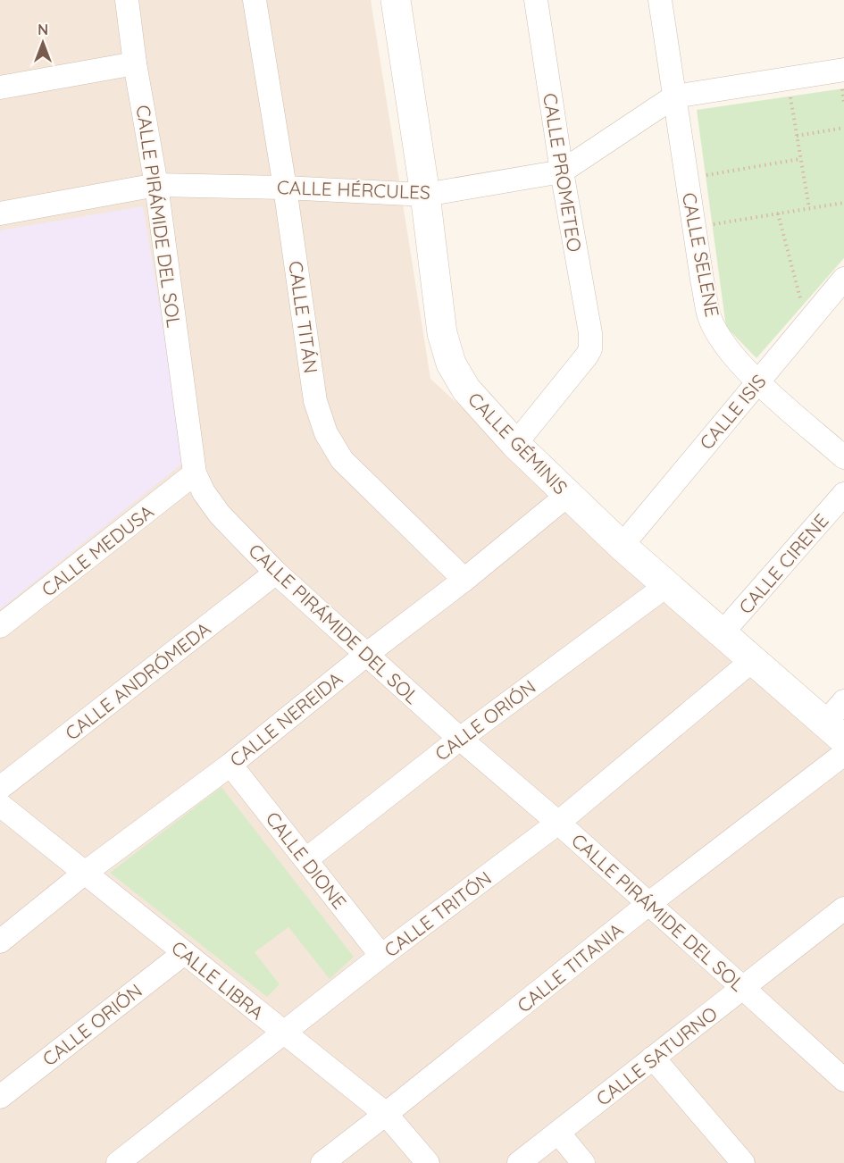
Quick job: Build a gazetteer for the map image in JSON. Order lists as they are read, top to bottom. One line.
{"streets":{"street":["CALLE PROMETEO","CALLE HÉRCULES","CALLE PIRÁMIDE DEL SOL","CALLE SELENE","CALLE TITÁN","CALLE ISIS","CALLE GÉMINIS","CALLE MEDUSA","CALLE CIRENE","CALLE ANDRÓMEDA","CALLE NEREIDA","CALLE ORIÓN","CALLE DIONE","CALLE TRITÓN","CALLE TITANIA","CALLE LIBRA","CALLE SATURNO"]},"crossings":[["CALLE PROMETEO","CALLE HÉRCULES"],["CALLE PROMETEO","CALLE GÉMINIS"],["CALLE HÉRCULES","CALLE PIRÁMIDE DEL SOL"],["CALLE HÉRCULES","CALLE SELENE"],["CALLE HÉRCULES","CALLE TITÁN"],["CALLE HÉRCULES","CALLE GÉMINIS"],["CALLE PIRÁMIDE DEL SOL","CALLE MEDUSA"],["CALLE PIRÁMIDE DEL SOL","CALLE ANDRÓMEDA"],["CALLE PIRÁMIDE DEL SOL","CALLE NEREIDA"],["CALLE PIRÁMIDE DEL SOL","CALLE ORIÓN"],["CALLE PIRÁMIDE DEL SOL","CALLE TRITÓN"],["CALLE PIRÁMIDE DEL SOL","CALLE TITANIA"],["CALLE PIRÁMIDE DEL SOL","CALLE SATURNO"],["CALLE SELENE","CALLE ISIS"],["CALLE TITÁN","CALLE NEREIDA"],["CALLE ISIS","CALLE GÉMINIS"],["CALLE GÉMINIS","CALLE CIRENE"],["CALLE GÉMINIS","CALLE NEREIDA"],["CALLE GÉMINIS","CALLE ORIÓN"],["CALLE GÉMINIS","CALLE TRITÓN"],["CALLE NEREIDA","CALLE DIONE"],["CALLE NEREIDA","CALLE LIBRA"],["CALLE ORIÓN","CALLE DIONE"],["CALLE ORIÓN","CALLE LIBRA"],["CALLE DIONE","CALLE TRITÓN"],["CALLE TRITÓN","CALLE LIBRA"],["CALLE TITANIA","CALLE LIBRA"]],"north":"top"}
